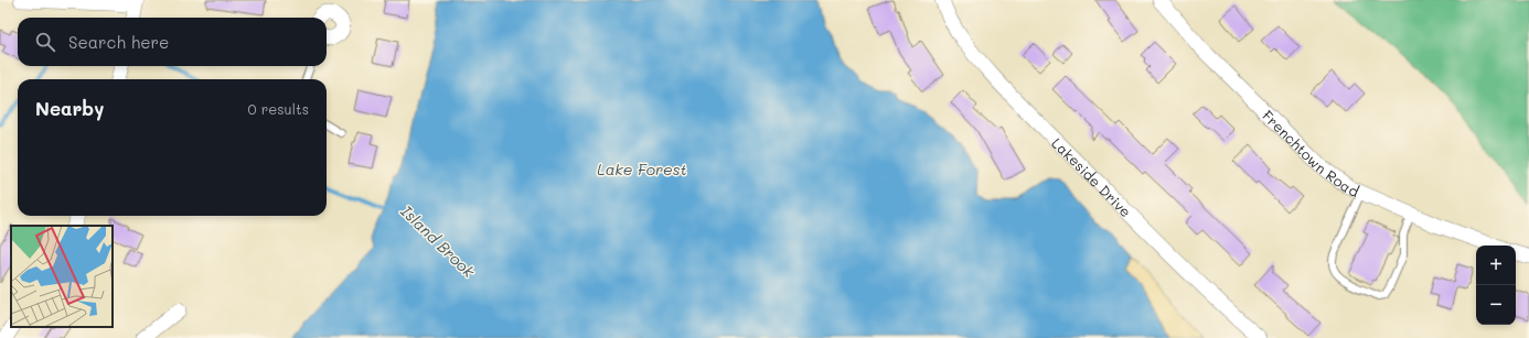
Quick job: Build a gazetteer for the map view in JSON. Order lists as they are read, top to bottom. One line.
{"streets":{"street":["Frenchtown Road","Lakeside Drive"]},"water":["Lake Forest","Island Brook"],"page":{"search":"Search here","heading":["Nearby","0 results"],"map_buttons":["+","−"]}}
